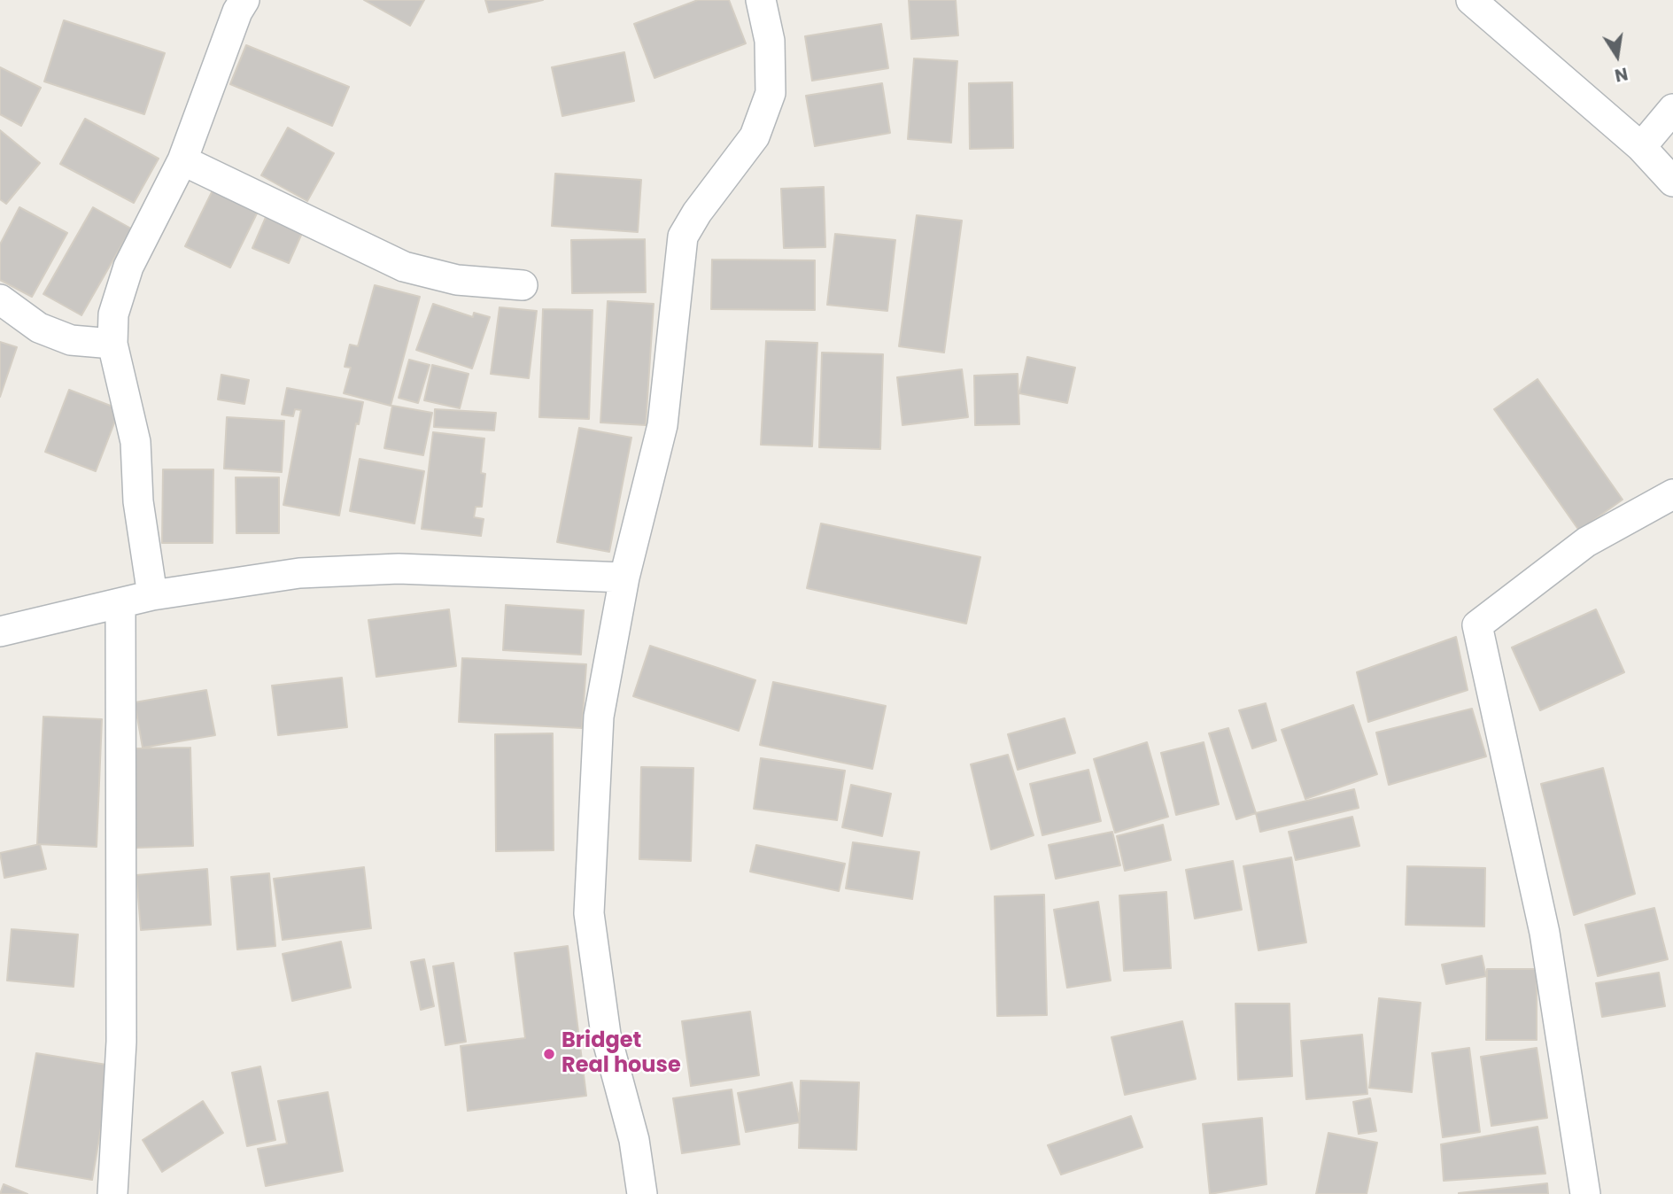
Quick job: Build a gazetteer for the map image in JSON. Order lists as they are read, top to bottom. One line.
{"places":["Bridget Real house"],"north":"bottom"}
